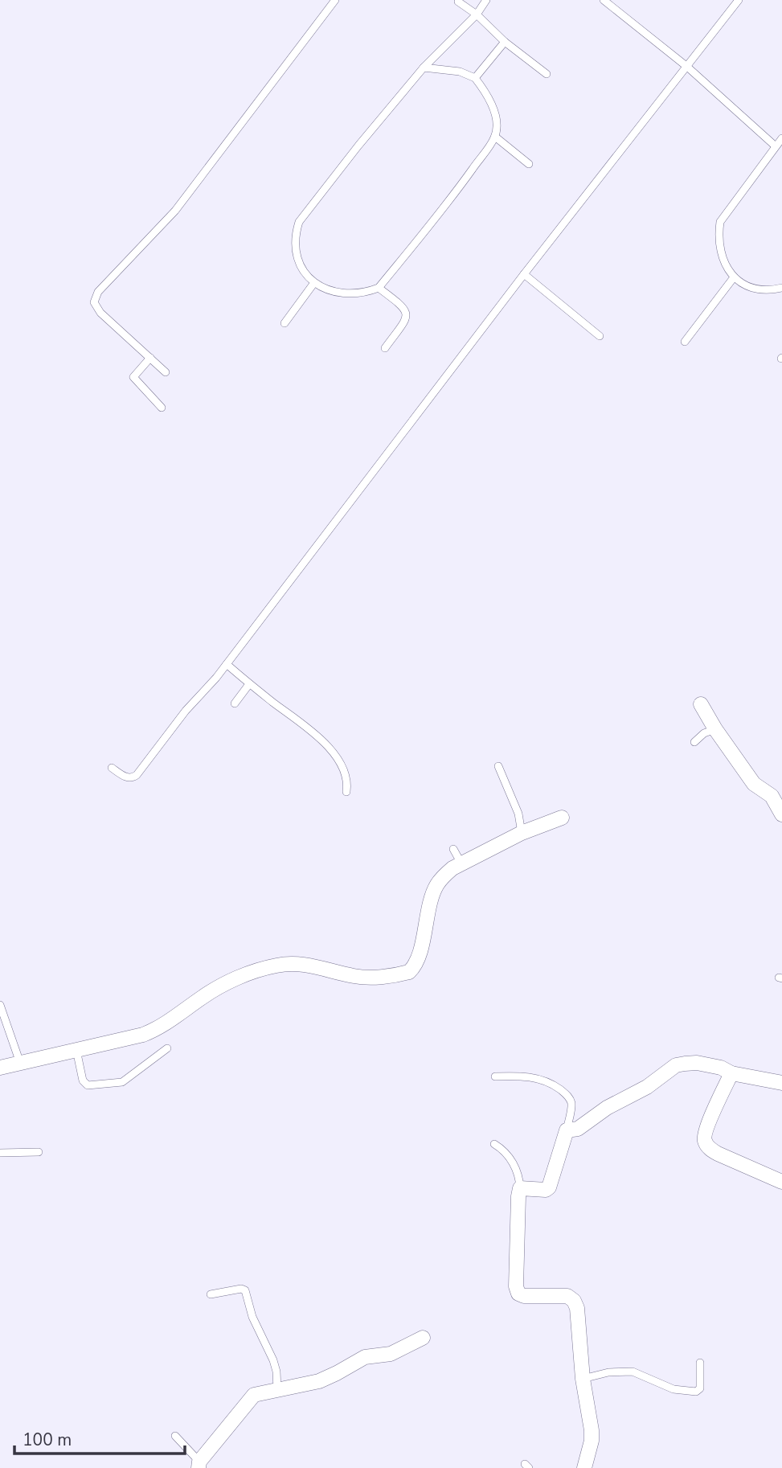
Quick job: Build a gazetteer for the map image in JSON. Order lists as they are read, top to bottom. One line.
{"scale_bar":"100 m"}
